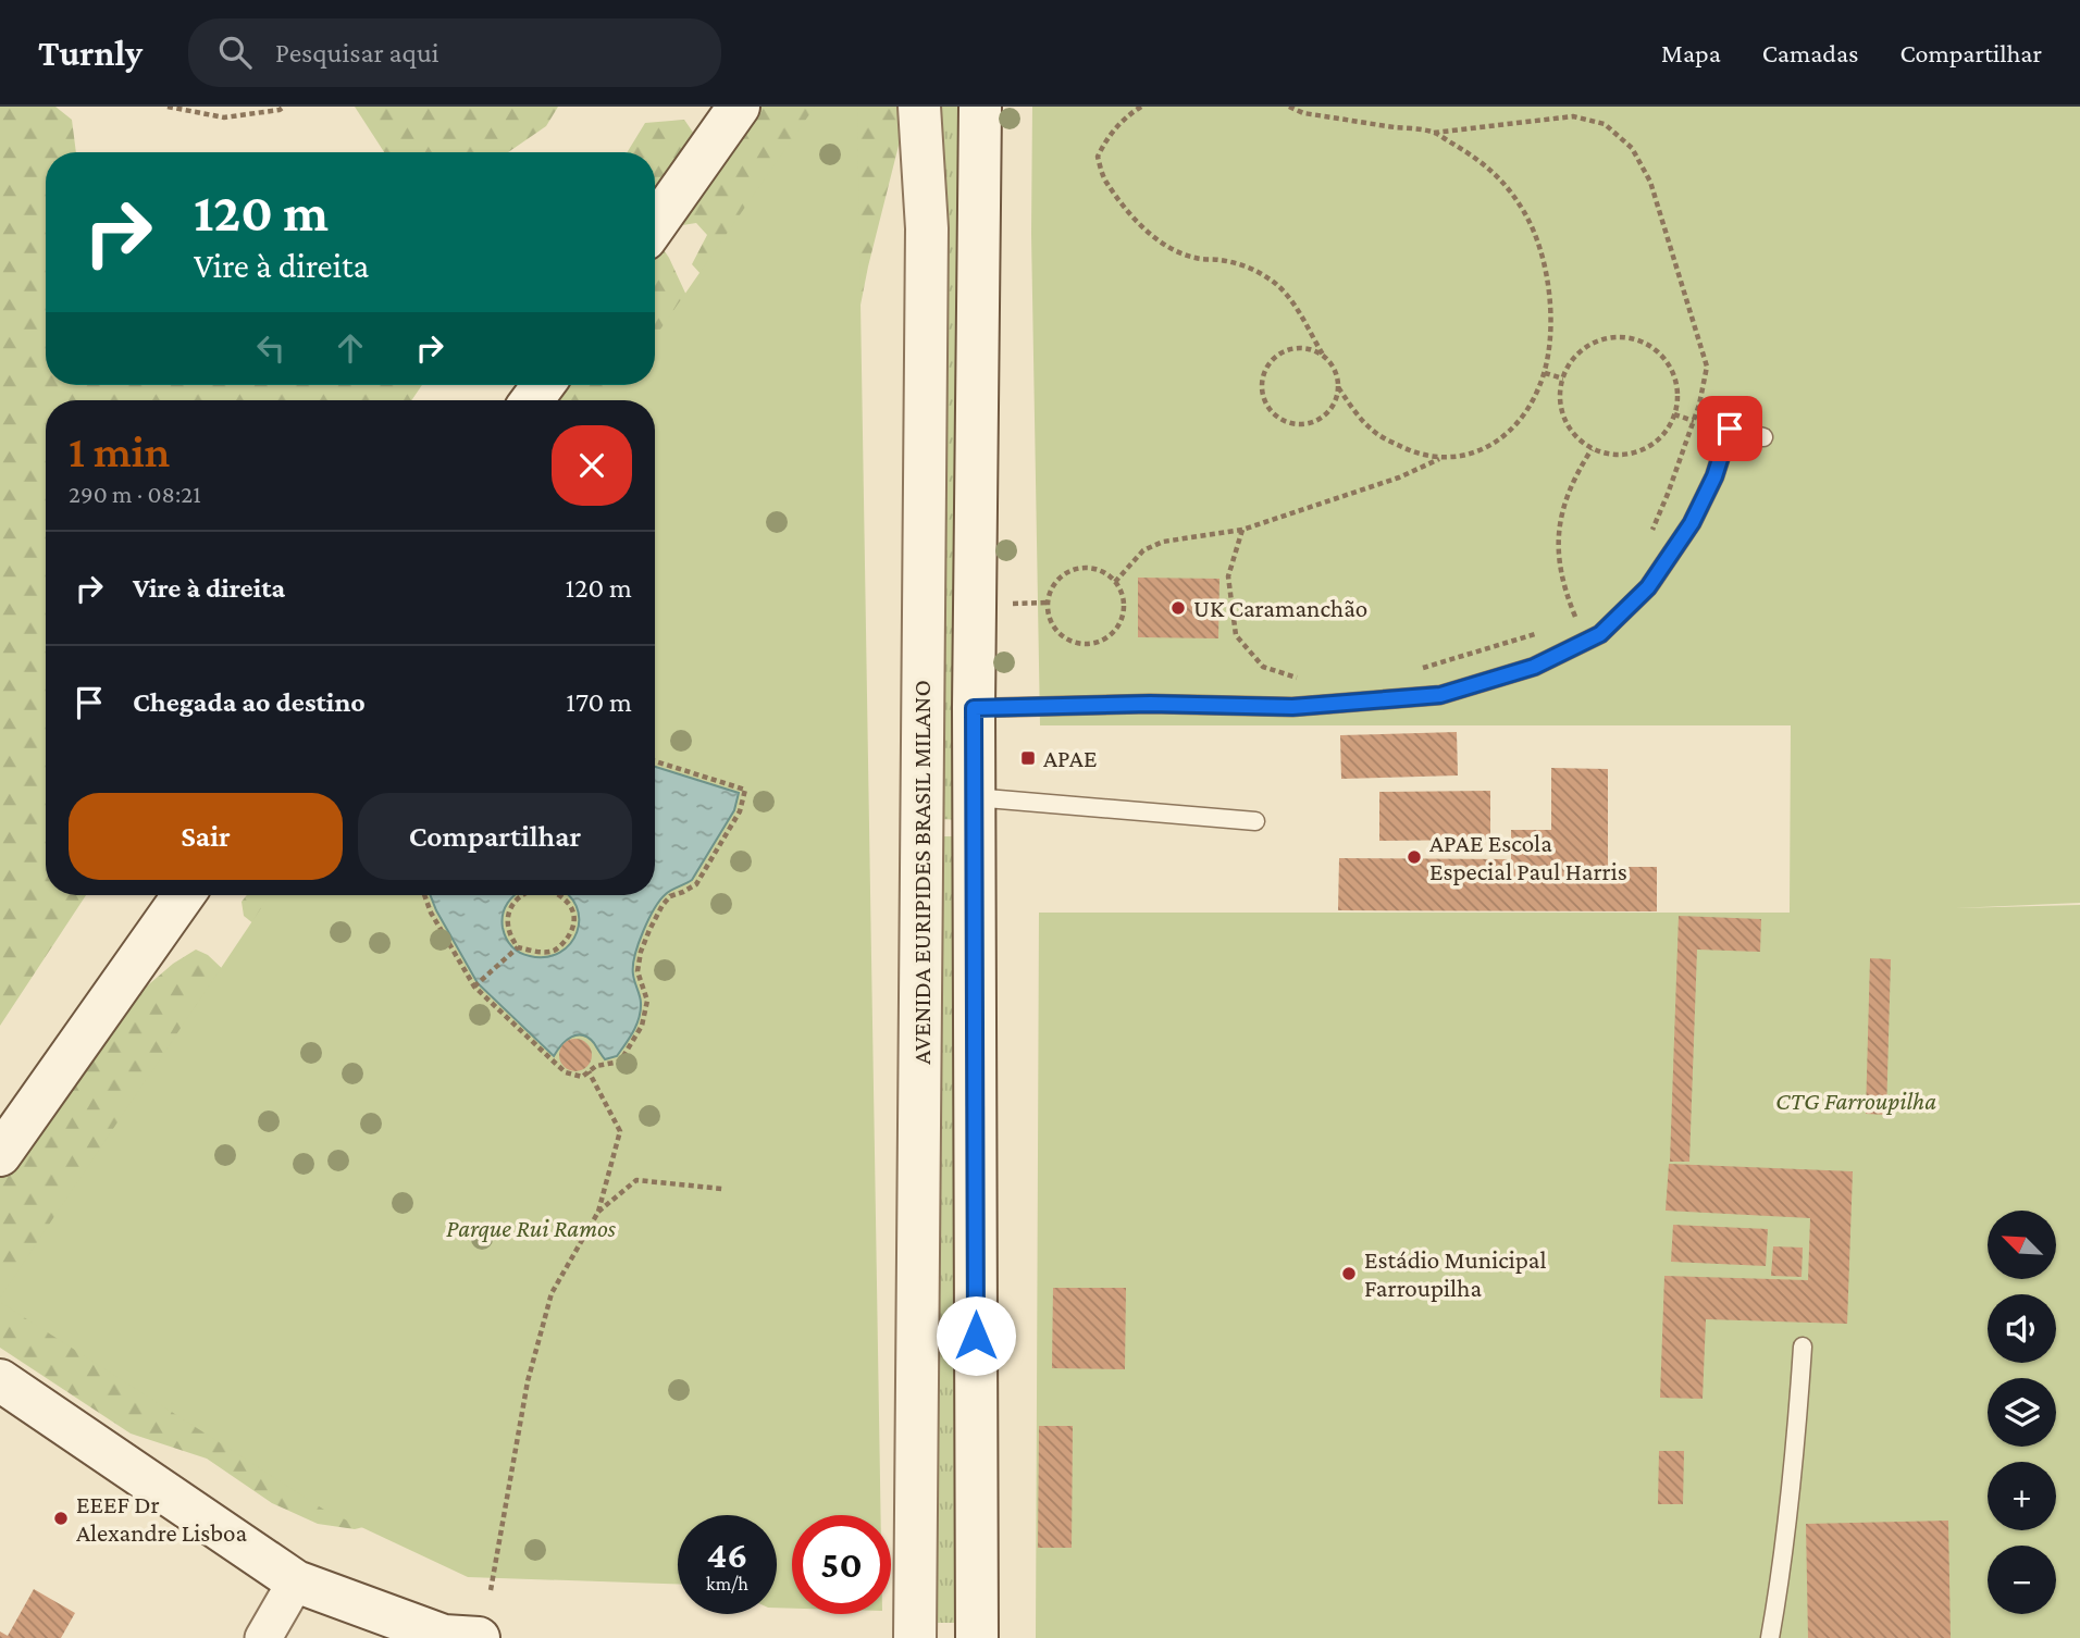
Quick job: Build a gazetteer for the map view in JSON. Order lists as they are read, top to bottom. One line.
{"streets":{"main road":["AVENIDA EURIPIDES BRASIL MILANO"]},"parks":["CTG Farroupilha","Parque Rui Ramos"],"places":{"other":["UK Caramanchão","APAE Escola Especial Paul Harris","Estádio Municipal Farroupilha","EEEF Dr Alexandre Lisboa"],"transit":["APAE"]},"north":"top left","page":{"header":"Turnly","search":"Pesquisar aqui","nav":["Mapa","Camadas","Compartilhar"],"turn":["120 m","Vire à direita"],"heading":["1 min","290 m · 08:21"],"list":[{"name":"Vire à direita","value":"120 m"},{"name":"Chegada ao destino","value":"170 m"}],"buttons":["Sair","Compartilhar"],"map_buttons":["+","−"],"speed":"46 km/h","limit":"50"}}
